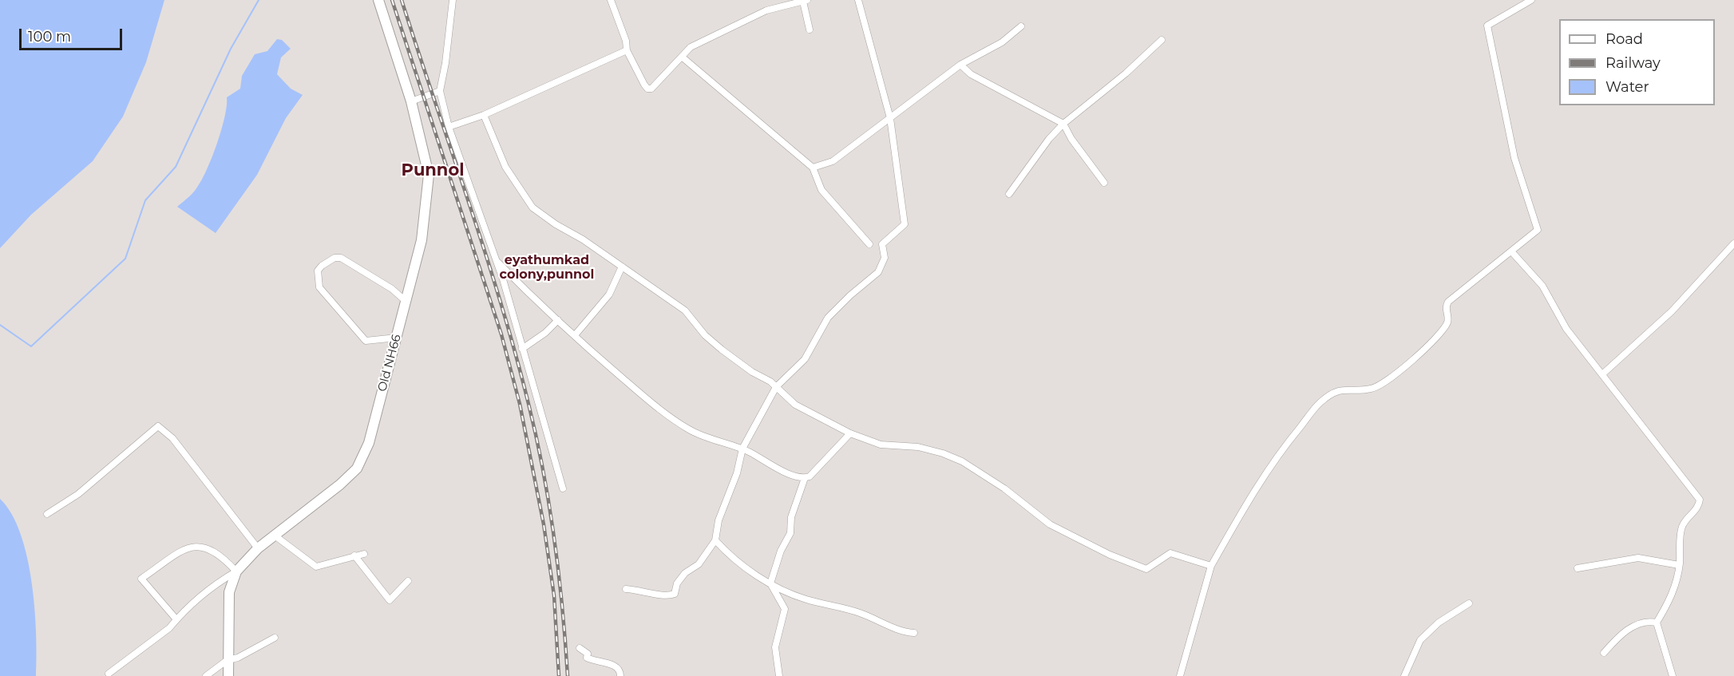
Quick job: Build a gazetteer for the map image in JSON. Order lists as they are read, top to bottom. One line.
{"streets":{"main road":["Old NH66"]},"districts":["Punnol","eyathumkad colony,punnol"],"legend":["Road","Railway","Water"],"scale_bar":"100 m"}
